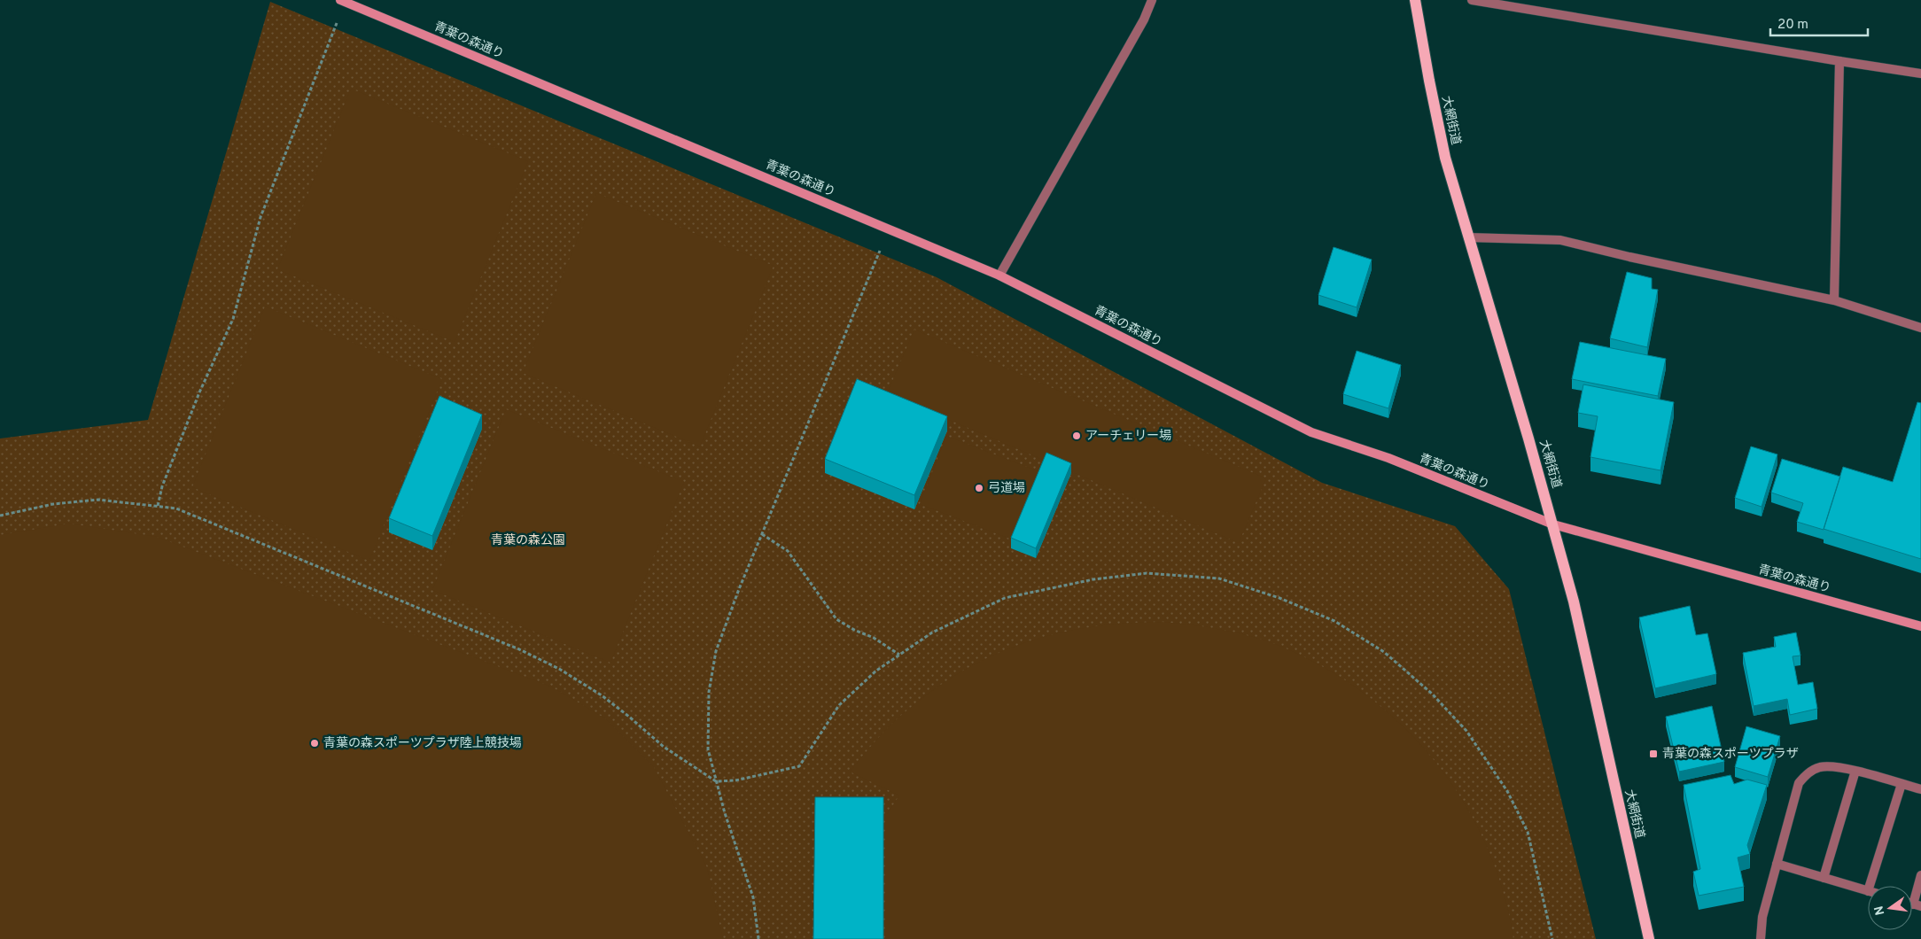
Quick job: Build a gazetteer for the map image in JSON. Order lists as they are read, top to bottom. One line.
{"streets":{"main road":["大網街道"],"street":["青葉の森通り"]},"crossings":[["青葉の森通り","大網街道"]],"parks":["青葉の森公園"],"places":{"other":["アーチェリー場","弓道場","青葉の森スポーツプラザ陸上競技場"],"transit":["青葉の森スポーツプラザ"]},"scale_bar":"20 m","north":"left"}
